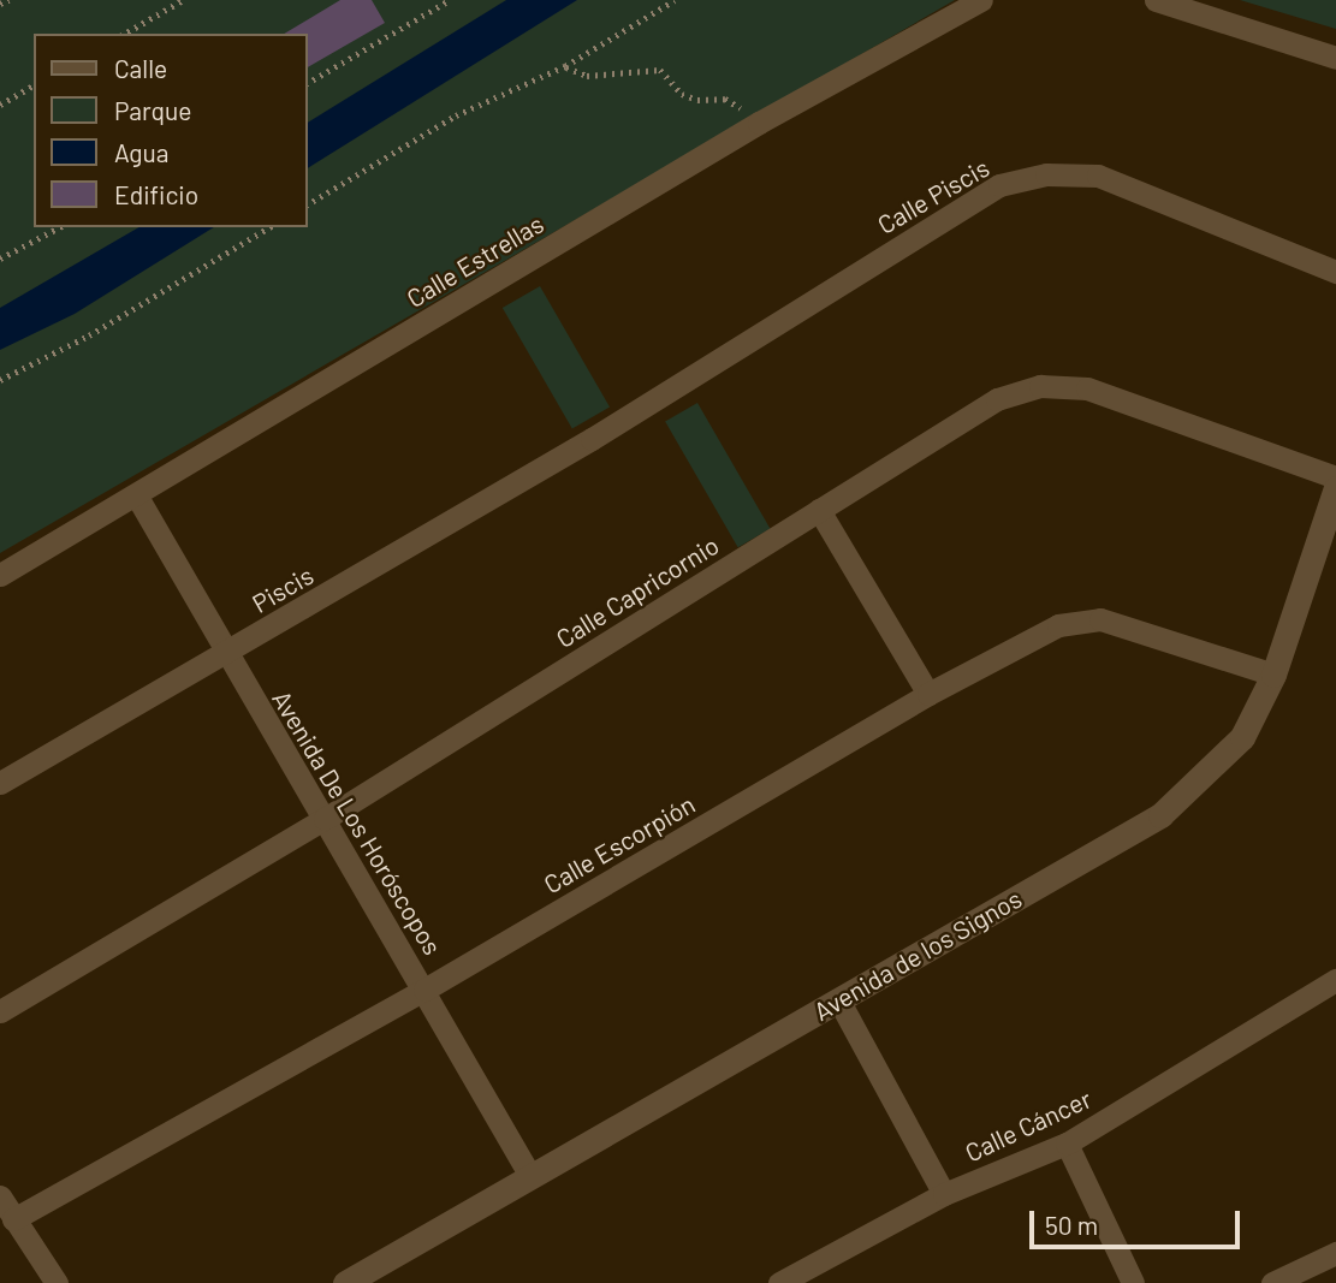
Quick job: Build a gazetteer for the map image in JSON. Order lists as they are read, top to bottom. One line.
{"streets":{"street":["Calle Piscis","Calle Estrellas","Piscis","Calle Capricornio","Avenida De Los Horóscopos","Calle Escorpión","Avenida de los Signos","Calle Cáncer"]},"crossings":[["Calle Piscis","Piscis"],["Calle Estrellas","Avenida De Los Horóscopos"],["Piscis","Avenida De Los Horóscopos"],["Calle Capricornio","Avenida De Los Horóscopos"],["Avenida De Los Horóscopos","Calle Escorpión"],["Avenida De Los Horóscopos","Avenida de los Signos"],["Calle Escorpión","Avenida de los Signos"]],"legend":["Calle","Parque","Agua","Edificio"],"scale_bar":"50 m"}
